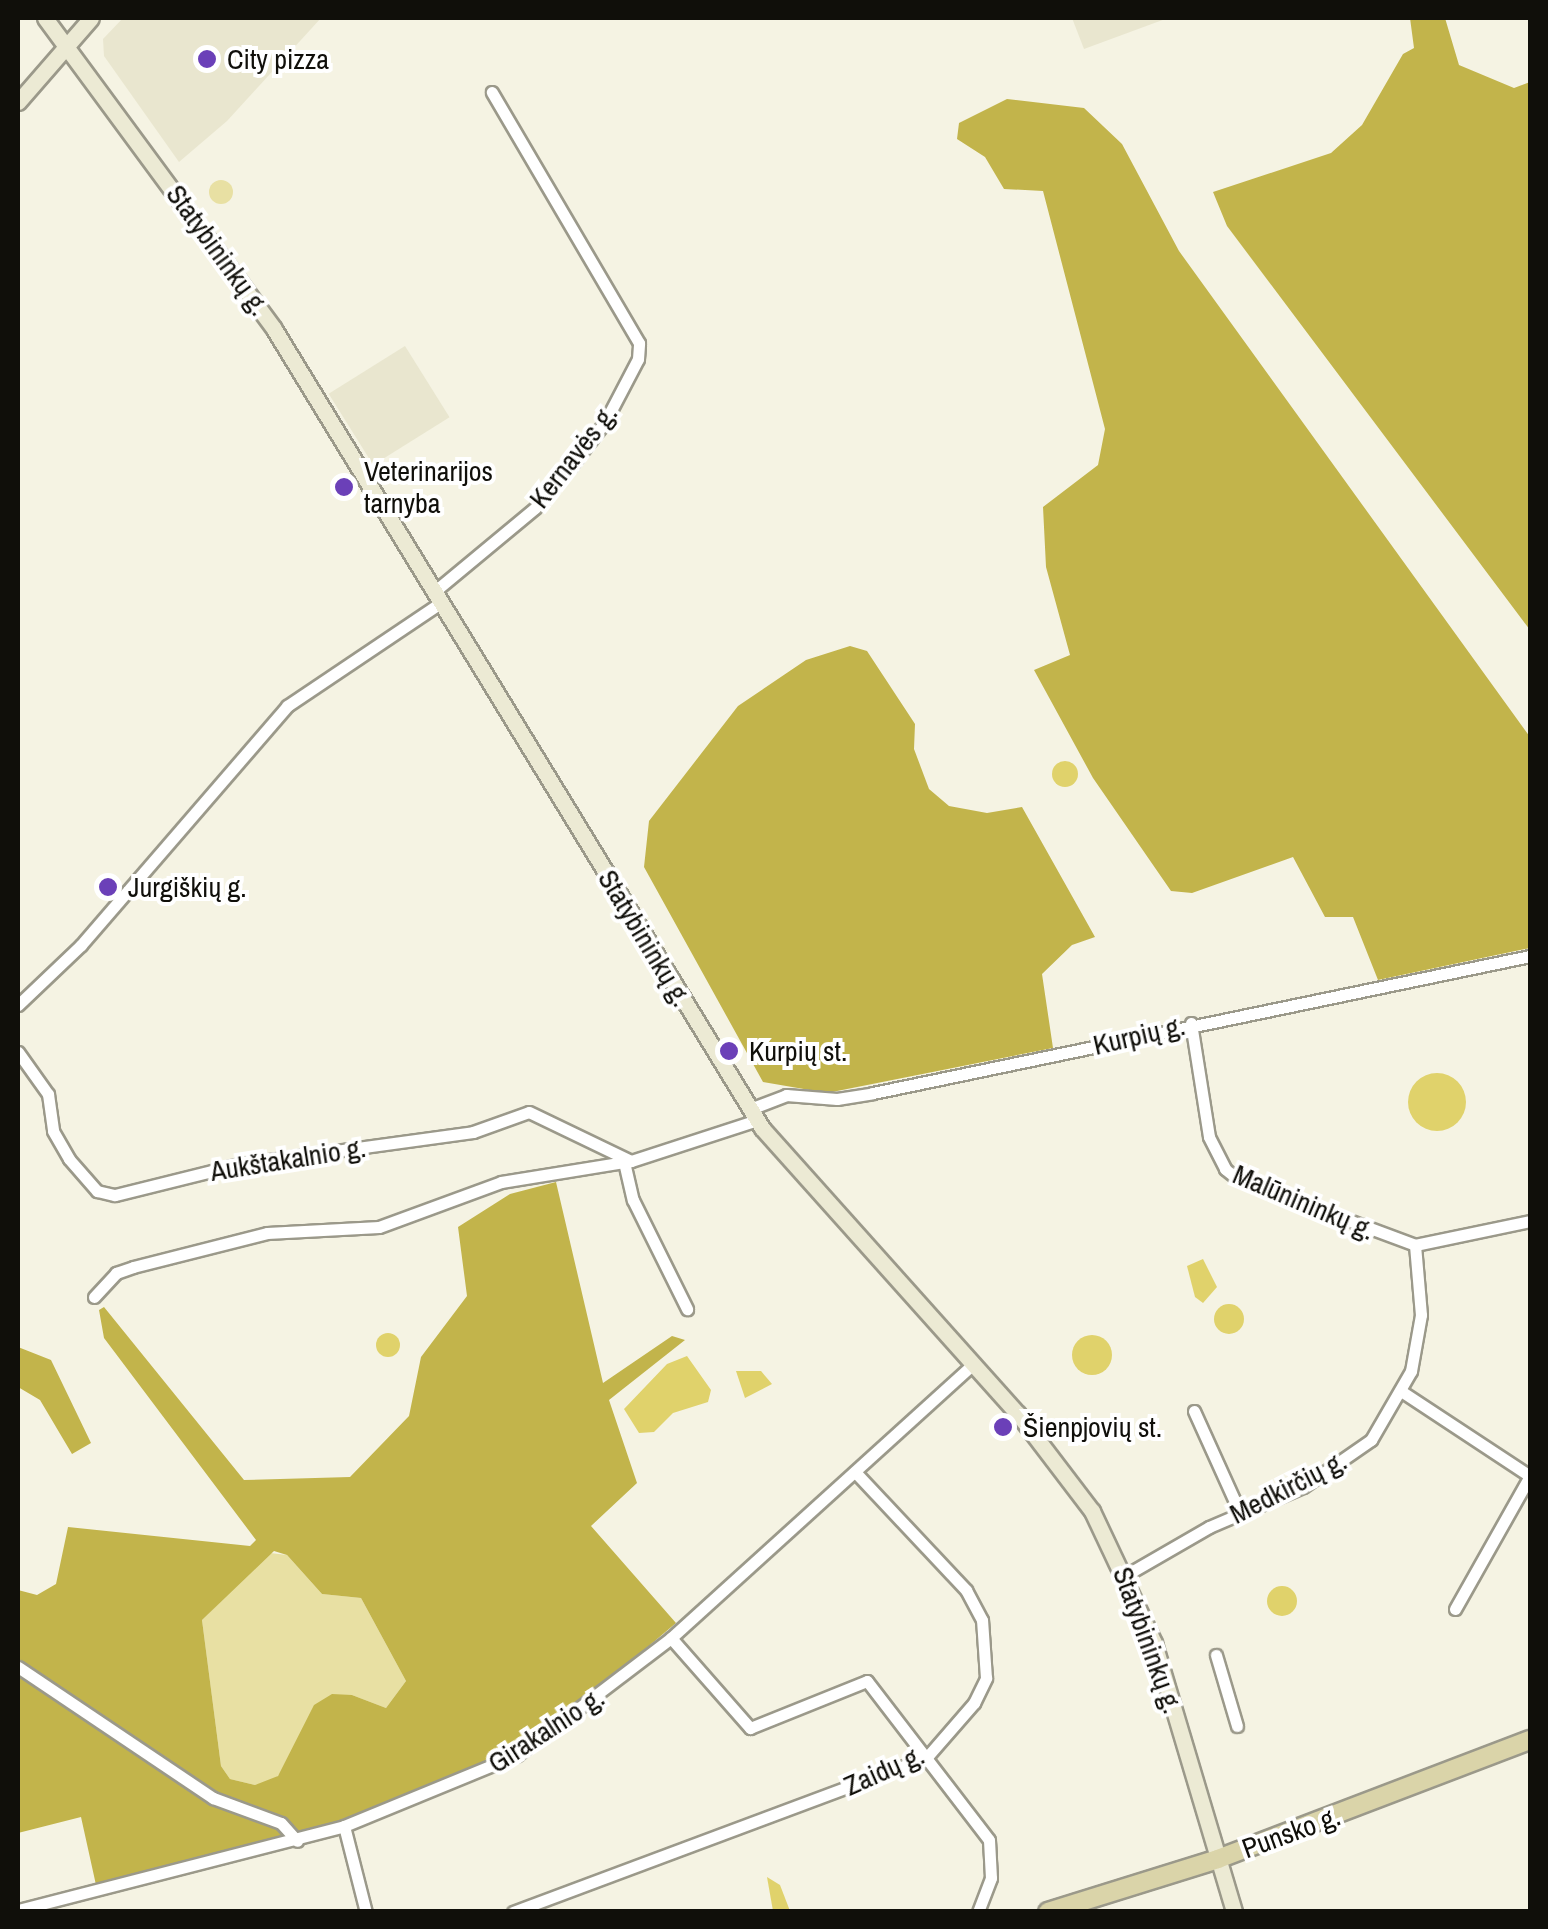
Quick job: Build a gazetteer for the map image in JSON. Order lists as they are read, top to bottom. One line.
{"streets":{"main road":["Punsko g."],"street":["Statybininkų g.","Kernavės g.","Kurpių g.","Aukštakalnio g.","Malūnininkų g.","Medkirčių g.","Girakalnio g.","Zaidų g."]},"crossings":[["Statybininkų g.","Kernavės g."],["Statybininkų g.","Kurpių g."],["Statybininkų g.","Medkirčių g."],["Statybininkų g.","Girakalnio g."],["Statybininkų g.","Punsko g."],["Kurpių g.","Malūnininkų g."],["Malūnininkų g.","Medkirčių g."],["Girakalnio g.","Zaidų g."]],"places":["City pizza","Veterinarijos tarnyba","Jurgiškių g.","Kurpių st.","Šienpjovių st."]}
